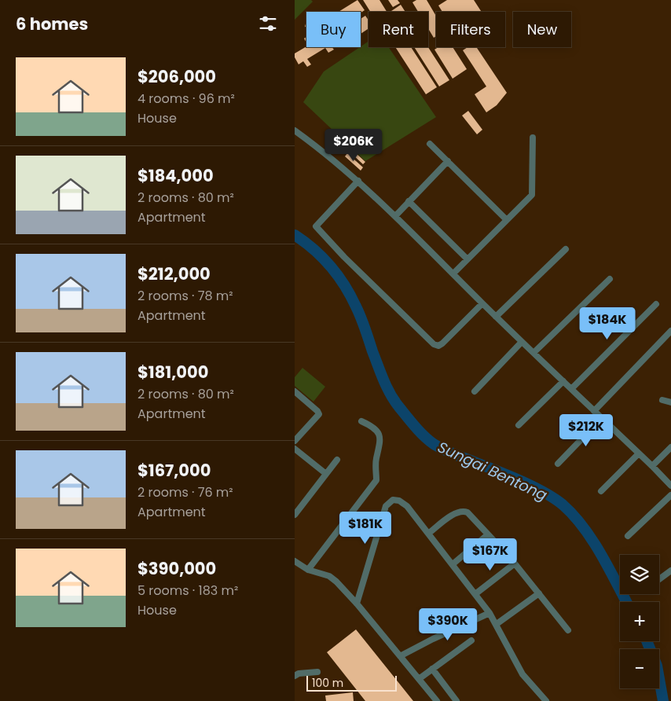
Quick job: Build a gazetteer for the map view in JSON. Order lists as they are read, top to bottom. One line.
{"water":["Sungai Bentong"],"scale_bar":"100 m","page":{"heading":"6 homes","chip":["Buy","Rent","Filters","New"],"list":[{"name":"$206,000","note":"4 rooms · 96 m² · House"},{"name":"$184,000","note":"2 rooms · 80 m² · Apartment"},{"name":"$212,000","note":"2 rooms · 78 m² · Apartment"},{"name":"$181,000","note":"2 rooms · 80 m² · Apartment"},{"name":"$167,000","note":"2 rooms · 76 m² · Apartment"},{"name":"$390,000","note":"5 rooms · 183 m² · House"}],"price":["$206K","$184K","$212K","$181K","$167K","$390K"],"map_buttons":["+","−"],"scale":"100 m"}}
